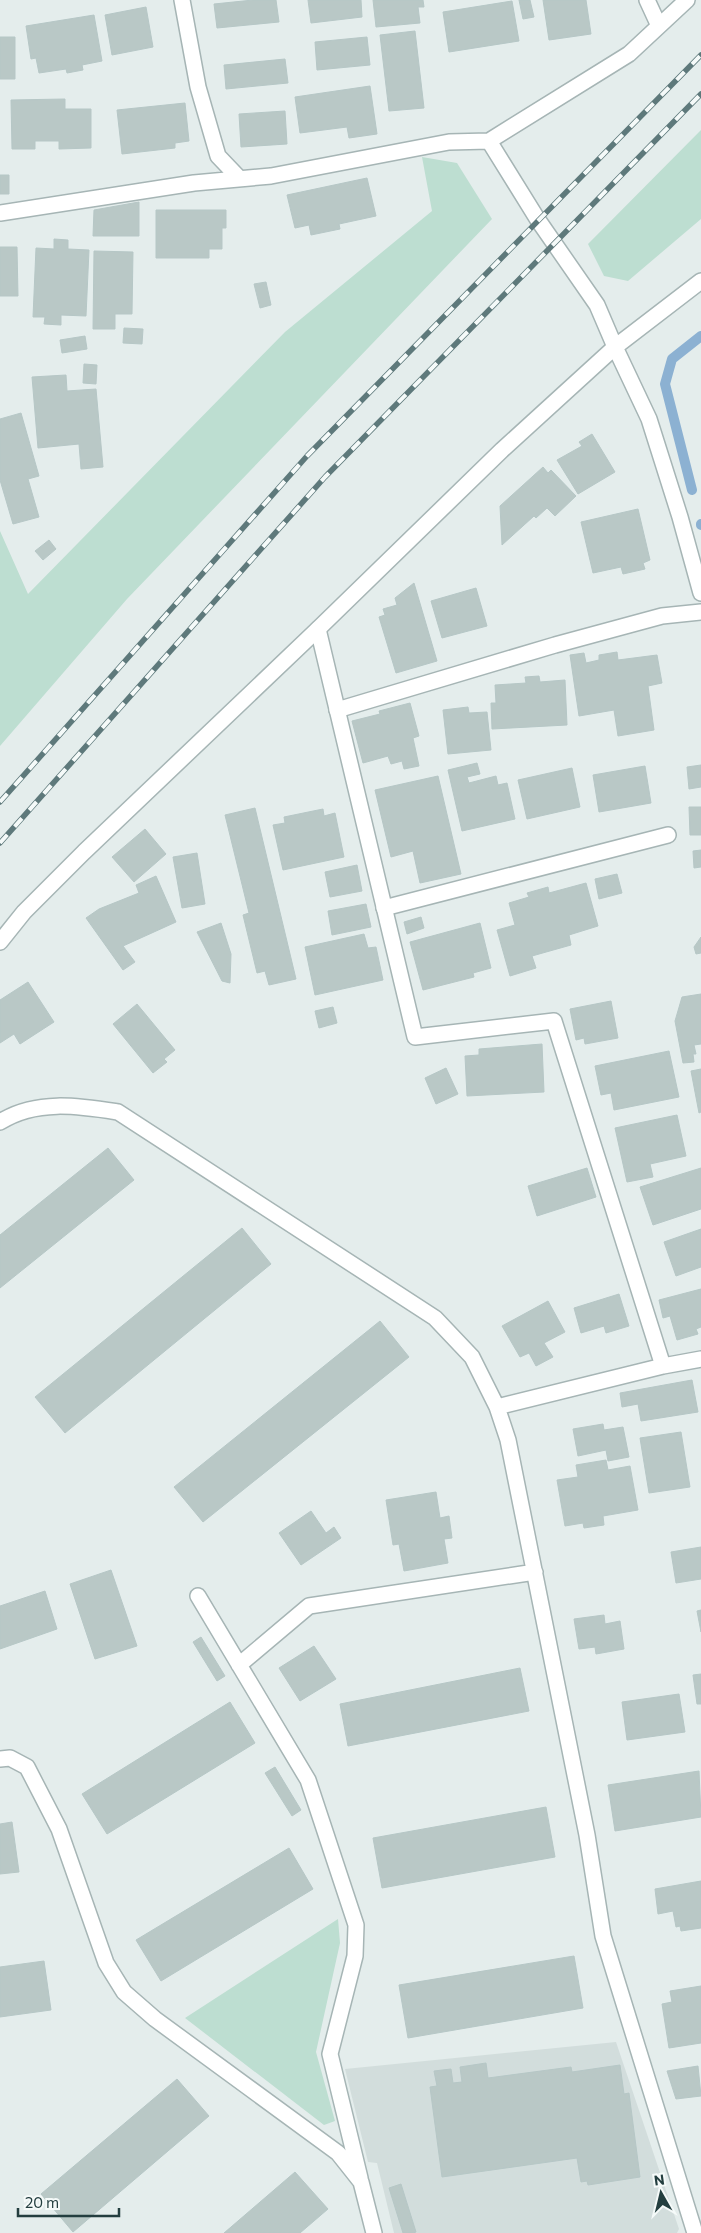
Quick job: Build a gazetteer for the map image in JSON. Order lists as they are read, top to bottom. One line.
{"scale_bar":"20 m","north":"top"}
